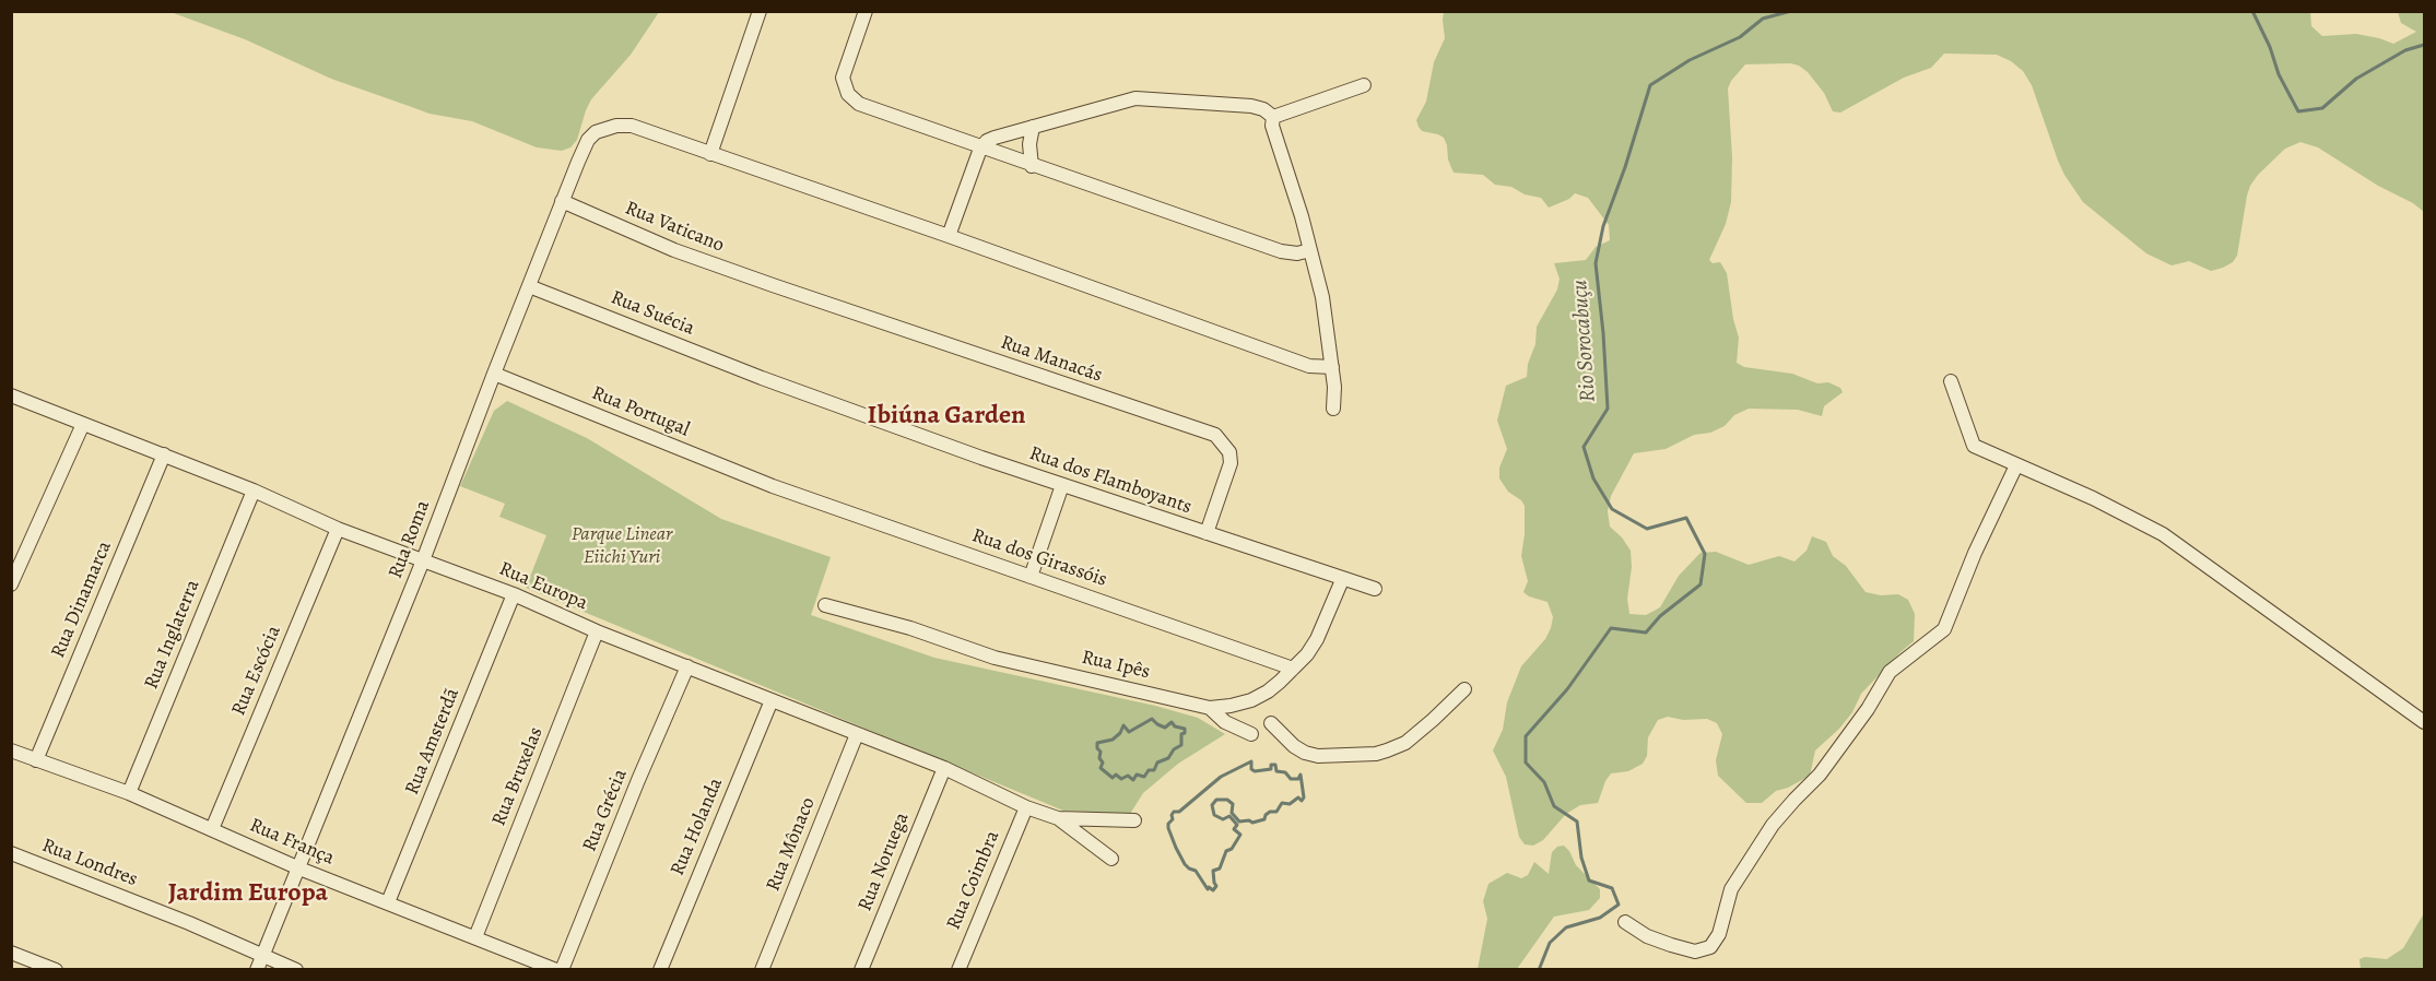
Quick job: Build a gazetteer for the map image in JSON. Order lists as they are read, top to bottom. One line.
{"streets":{"street":["Rua Vaticano","Rua Suécia","Rua Manacás","Rua Portugal","Rua dos Flamboyants","Rua Roma","Rua dos Girassóis","Rua Europa","Rua Dinamarca","Rua Inglaterra","Rua Ipês","Rua Escócia","Rua Amsterdã","Rua Bruxelas","Rua Grécia","Rua Holanda","Rua França","Rua Mônaco","Rua Noruega","Rua Londres","Rua Coimbra"]},"crossings":[["Rua Vaticano","Rua Manacás"],["Rua Vaticano","Rua Roma"],["Rua Suécia","Rua dos Flamboyants"],["Rua Suécia","Rua Roma"],["Rua Manacás","Rua dos Flamboyants"],["Rua Portugal","Rua Roma"],["Rua Portugal","Rua dos Girassóis"],["Rua dos Flamboyants","Rua Ipês"],["Rua Roma","Rua Europa"],["Rua Roma","Rua França"],["Rua Roma","Rua Londres"],["Rua dos Girassóis","Rua Ipês"],["Rua Europa","Rua Dinamarca"],["Rua Europa","Rua Inglaterra"],["Rua Europa","Rua Escócia"],["Rua Europa","Rua Amsterdã"],["Rua Europa","Rua Bruxelas"],["Rua Europa","Rua Grécia"],["Rua Europa","Rua Holanda"],["Rua Europa","Rua Mônaco"],["Rua Europa","Rua Noruega"],["Rua Europa","Rua Coimbra"],["Rua Dinamarca","Rua França"],["Rua Inglaterra","Rua França"],["Rua Escócia","Rua França"],["Rua Amsterdã","Rua França"],["Rua Bruxelas","Rua França"]],"districts":["Ibiúna Garden","Jardim Europa"],"water":["Rio Sorocabuçu"],"parks":["Parque Linear Eiichi Yuri"]}
